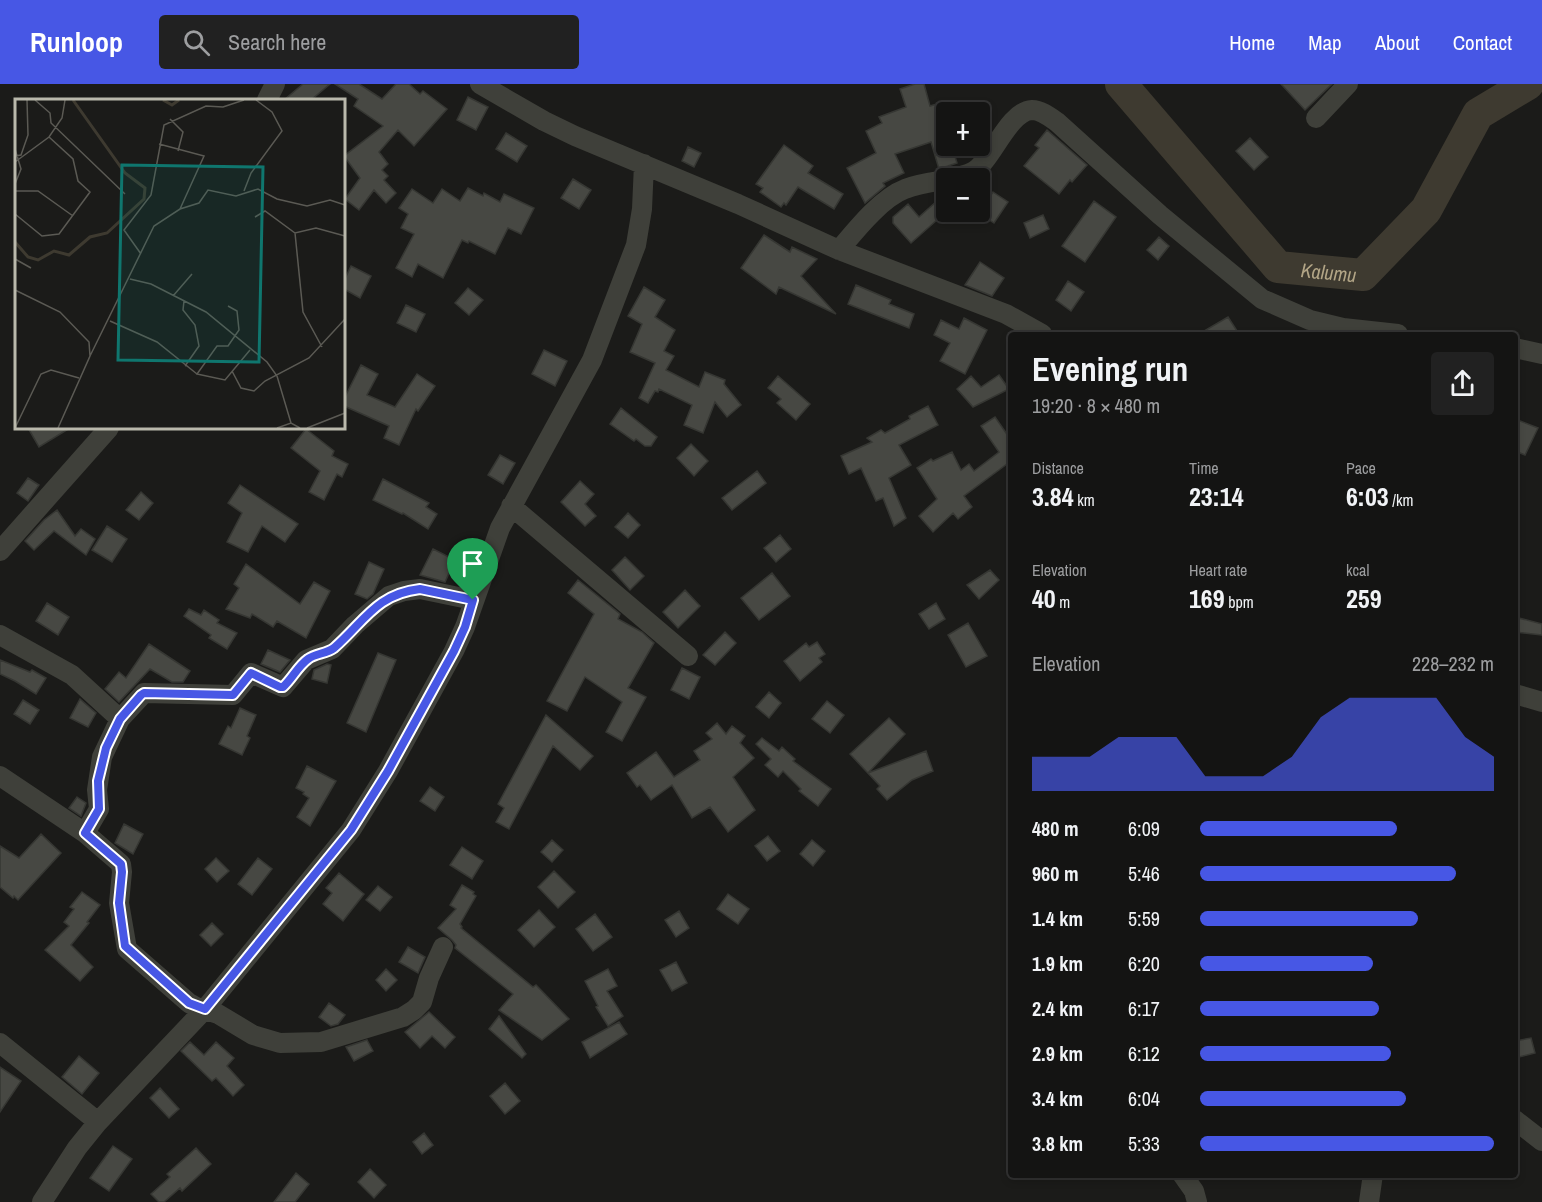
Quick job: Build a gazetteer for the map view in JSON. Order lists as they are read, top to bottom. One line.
{"water":["Kalumu"],"page":{"header":"Runloop","search":"Search here","nav":["Home","Map","About","Contact"],"map_buttons":["+","−"],"heading":["Evening run","19:20 · 8 × 480 m"],"stats":[["Distance","3.84 km"],["Time","23:14"],["Pace","6:03 /km"],["Elevation","40 m"],["Heart rate","169 bpm"],["kcal","259"]],"chart":["Elevation","228–232 m"],"list":[{"name":"480 m","note":"6:09"},{"name":"960 m","note":"5:46"},{"name":"1.4 km","note":"5:59"},{"name":"1.9 km","note":"6:20"},{"name":"2.4 km","note":"6:17"},{"name":"2.9 km","note":"6:12"},{"name":"3.4 km","note":"6:04"},{"name":"3.8 km","note":"5:33"}]}}
